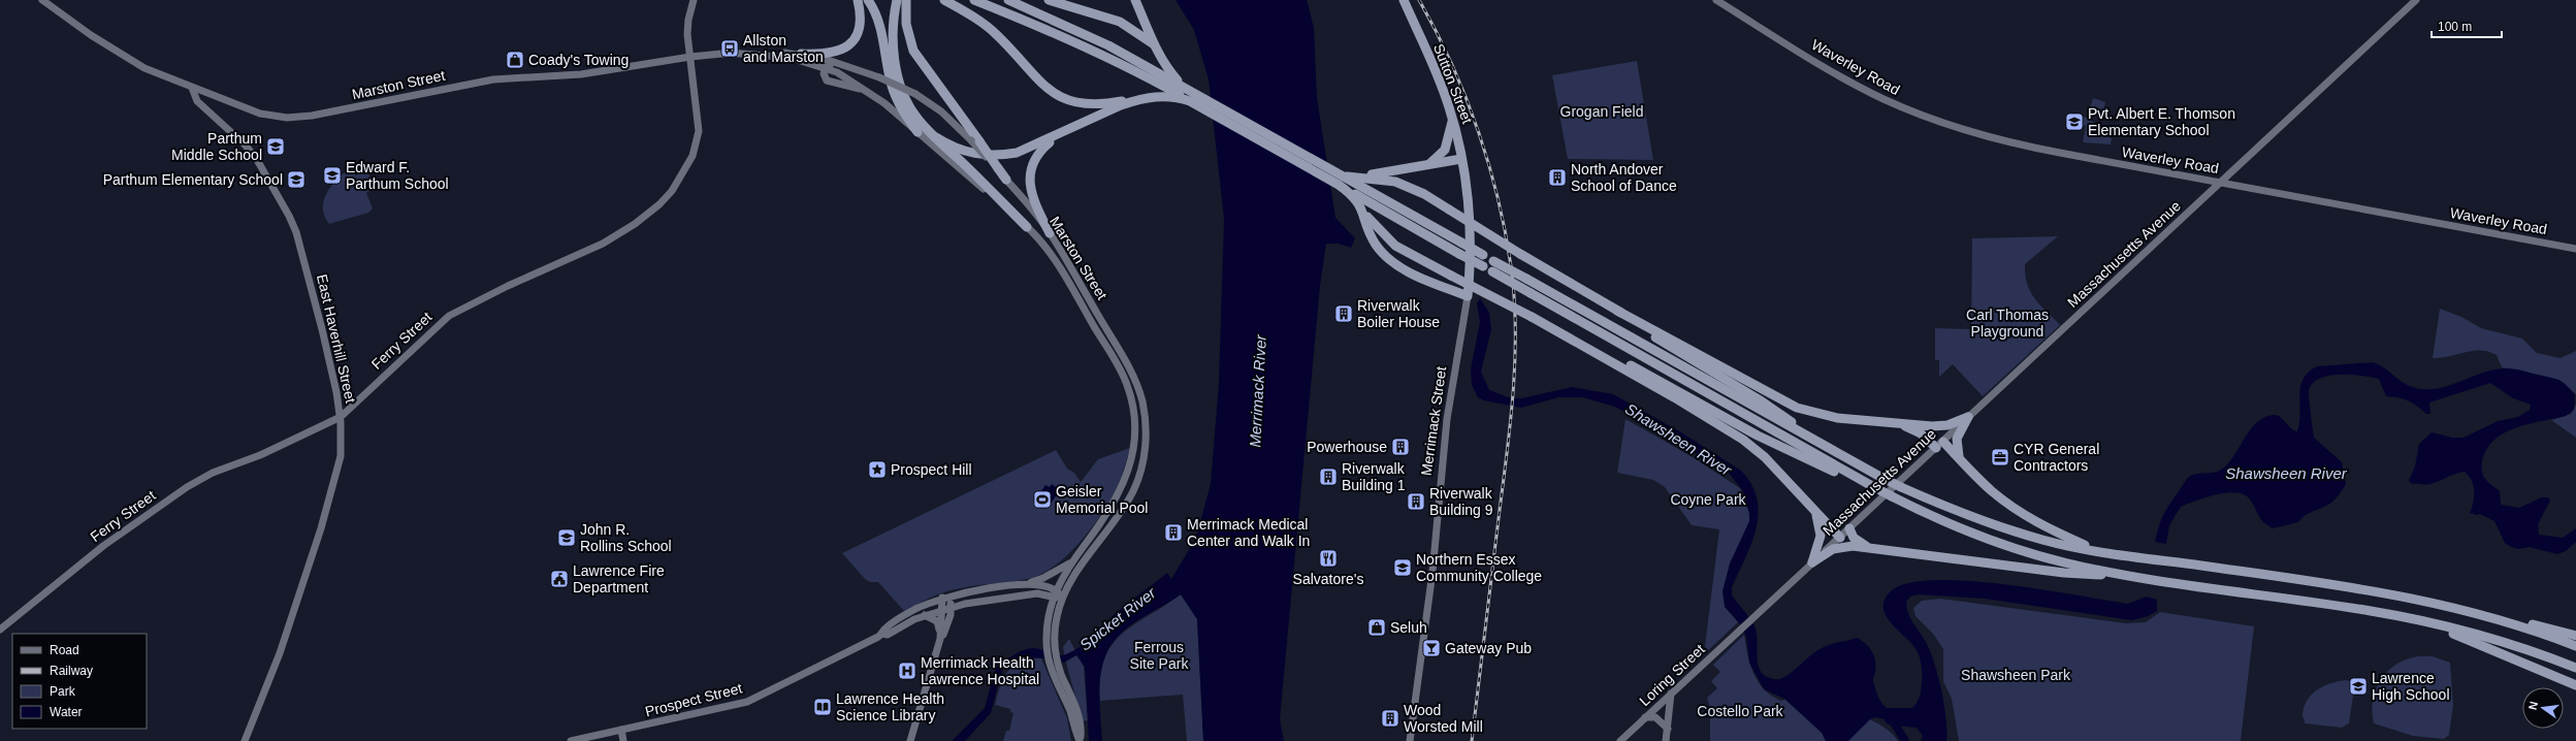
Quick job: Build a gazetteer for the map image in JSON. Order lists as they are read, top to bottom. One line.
{"streets":{"highway":["Sutton Street","Merrimack Street"],"main road":["Waverley Road","Marston Street","Massachusetts Avenue","East Haverhill Street","Ferry Street","Loring Street","Prospect Street"]},"crossings":[["Waverley Road","Massachusetts Avenue"],["Sutton Street","Merrimack Street"],["Marston Street","East Haverhill Street"],["Marston Street","Ferry Street"],["Marston Street","Prospect Street"],["Massachusetts Avenue","Loring Street"],["East Haverhill Street","Ferry Street"]],"water":["Merrimack River","Shawsheen River","Spicket River"],"parks":["Grogan Field","Carl Thomas Playground","Coyne Park","Ferrous Site Park","Shawsheen Park","Costello Park"],"places":{"bus stop":["Allston and Marston"],"shop":["Coady's Towing","Seluh"],"school or university":["Pvt. Albert E. Thomson Elementary School","Parthum Middle School","Edward F. Parthum School","Parthum Elementary School","John R. Rollins School","Northern Essex Community College","Lawrence High School"],"building":["North Andover School of Dance","Riverwalk Boiler House","Powerhouse","Riverwalk Building 1","Riverwalk Building 9","Merrimack Medical Center and Walk In","Wood Worsted Mill"],"office":["CYR General Contractors"],"place":["Prospect Hill"],"sports":["Geisler Memorial Pool"],"restaurant":["Salvatore's"],"public building":["Lawrence Fire Department"],"bar":["Gateway Pub"],"hospital":["Merrimack Health Lawrence Hospital"],"library":["Lawrence Health Science Library"]},"legend":["Road","Railway","Park","Water"],"scale_bar":"100 m","north":"left"}
